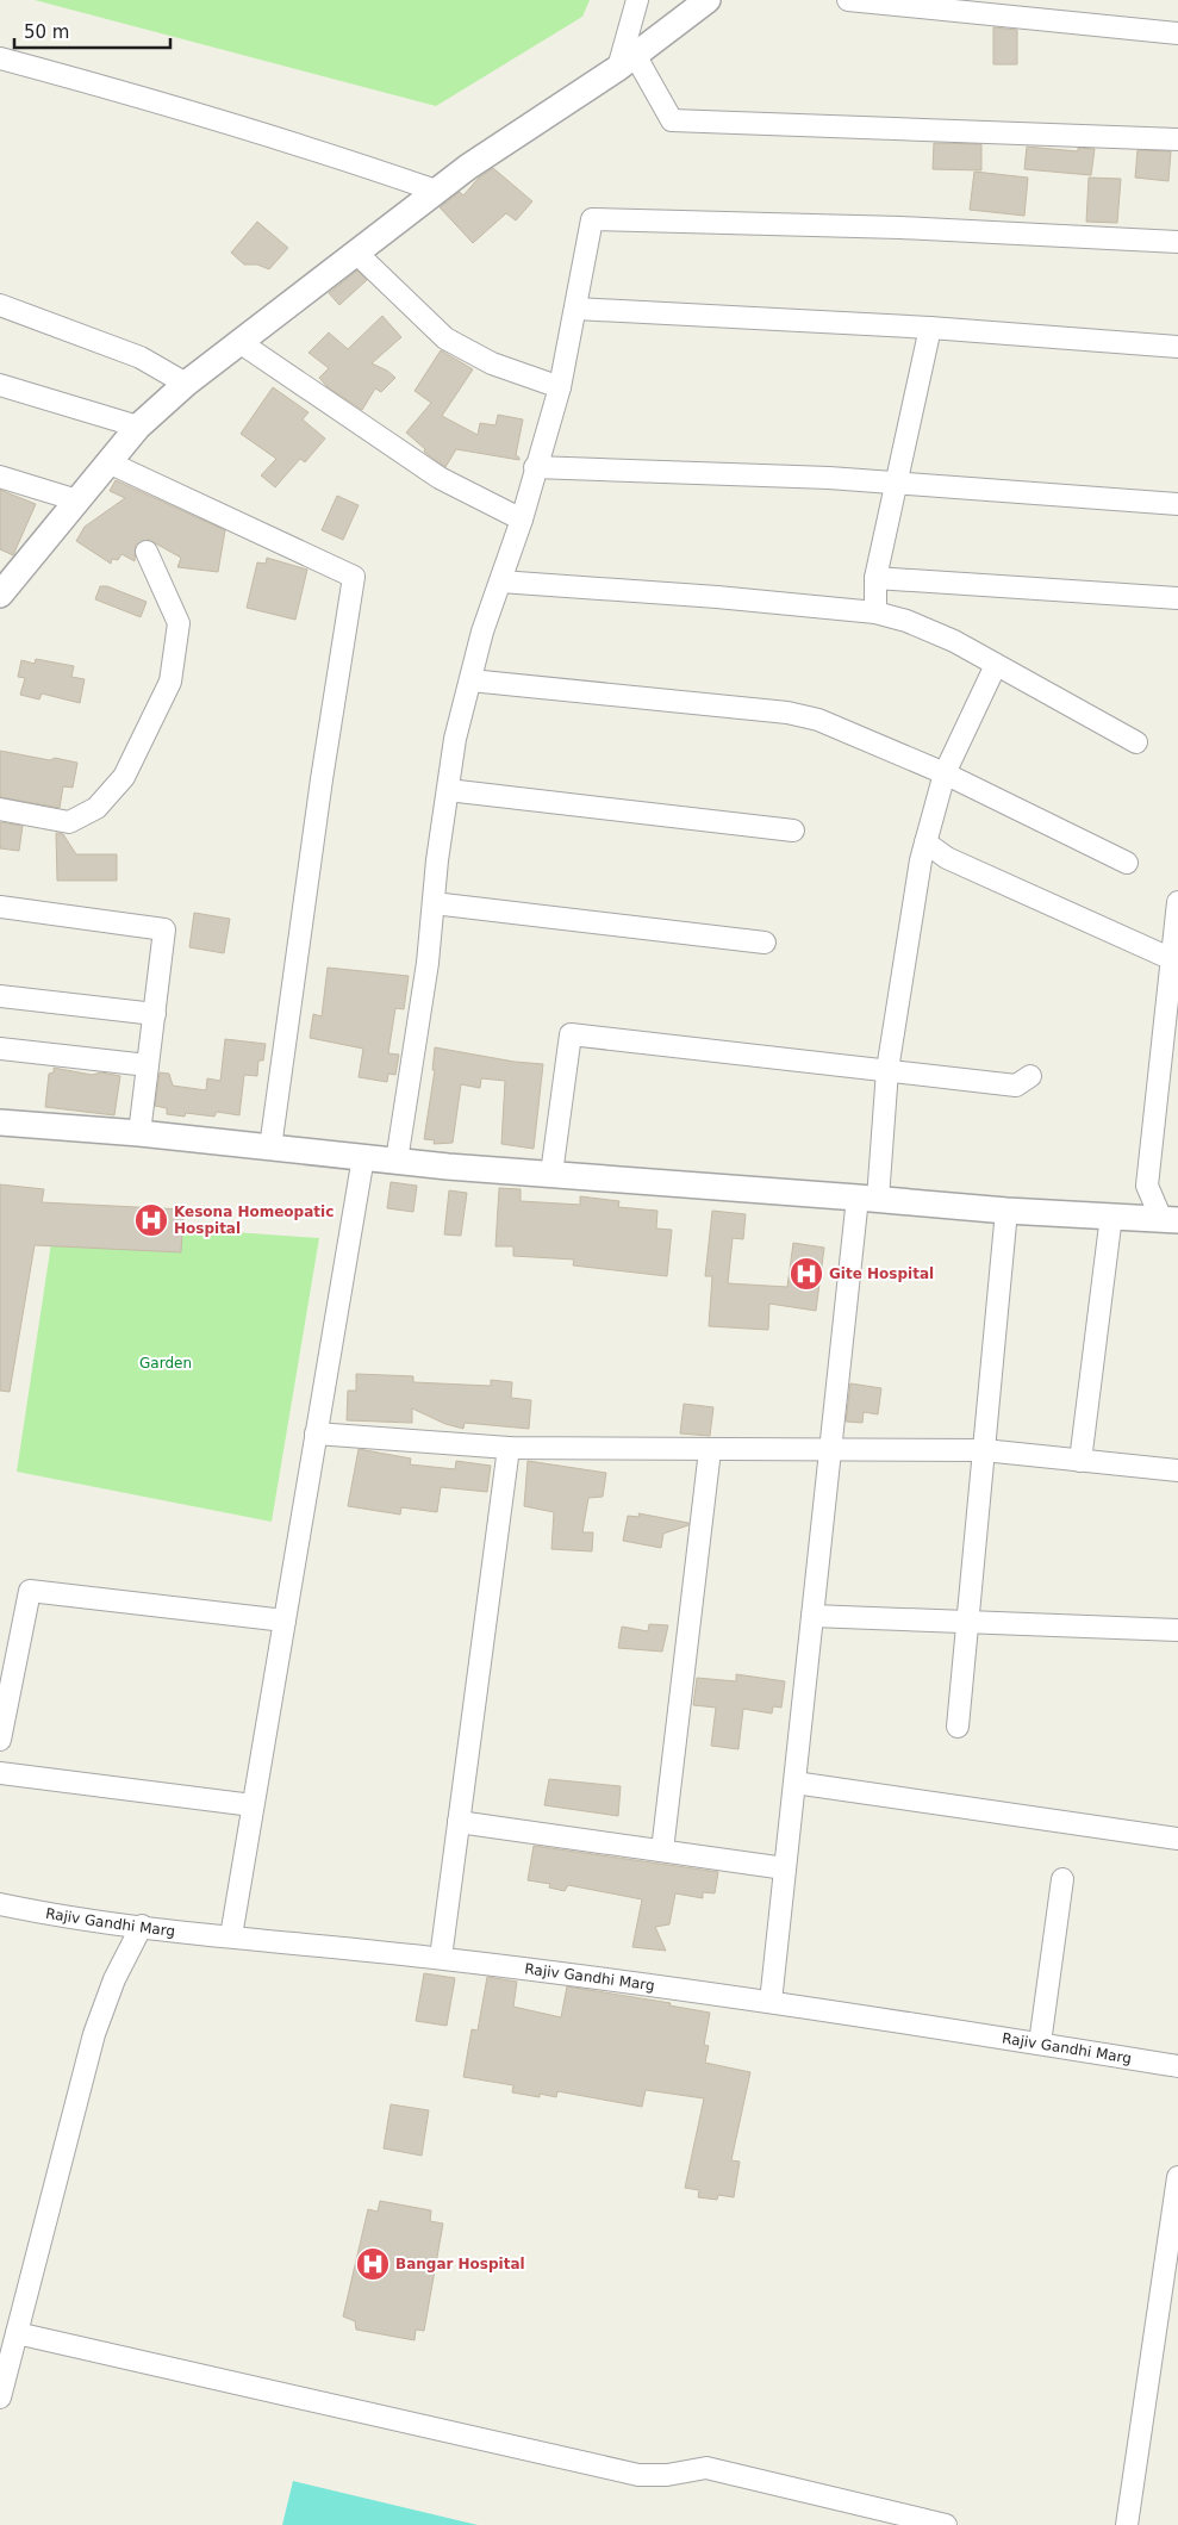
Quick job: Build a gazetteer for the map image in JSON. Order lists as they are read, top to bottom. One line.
{"streets":{"street":["Rajiv Gandhi Marg"]},"parks":["Garden"],"places":{"hospital":["Kesona Homeopatic Hospital","Gite Hospital","Bangar Hospital"]},"scale_bar":"50 m"}
